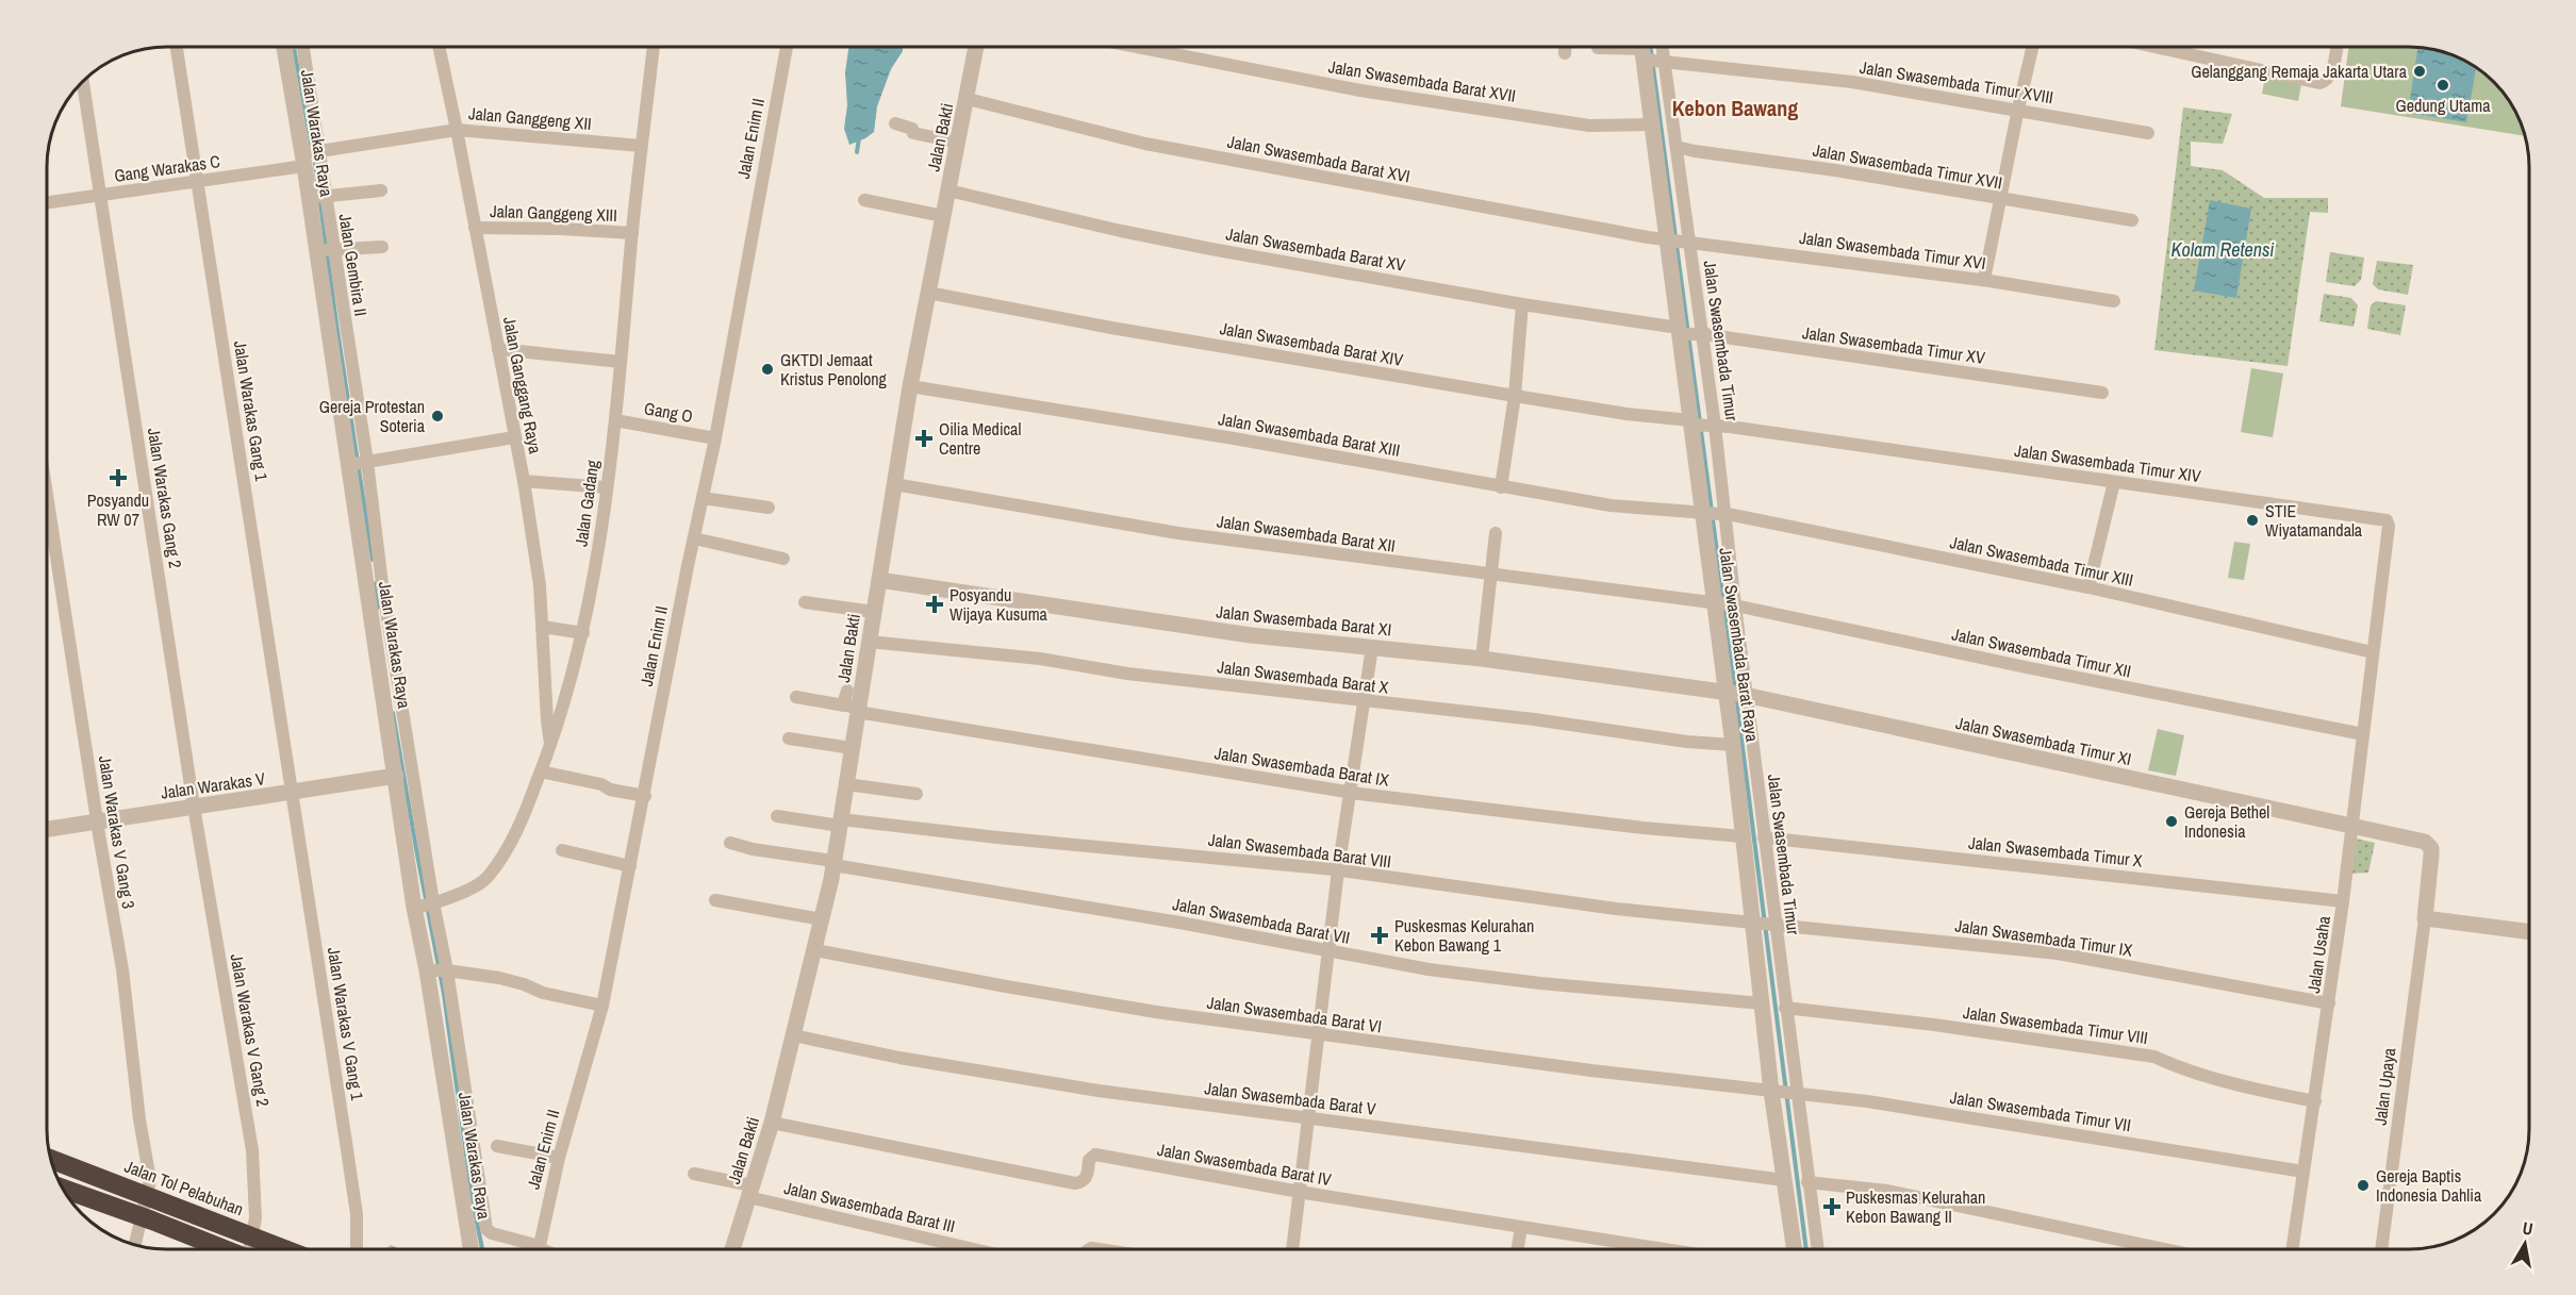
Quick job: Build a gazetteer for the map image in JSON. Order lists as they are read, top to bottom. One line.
{"streets":{"highway":["Jalan Tol Pelabuhan"],"street":["Jalan Swasembada Barat XVII","Jalan Swasembada Timur XVIII","Jalan Ganggeng XII","Jalan Warakas Raya","Jalan Bakti","Jalan Enim II","Jalan Swasembada Barat XVI","Jalan Swasembada Timur XVII","Gang Warakas C","Jalan Ganggeng XIII","Jalan Swasembada Barat XV","Jalan Swasembada Timur XVI","Jalan Swasembada Timur","Jalan Swasembada Barat XIV","Jalan Swasembada Timur XV","Jalan Ganggang Raya","Jalan Warakas Gang 1","Gang O","Jalan Swasembada Barat XIII","Jalan Swasembada Timur XIV","Jalan Warakas Gang 2","Jalan Gadang","Jalan Swasembada Barat XII","Jalan Swasembada Timur XIII","Jalan Swasembada Barat XI","Jalan Swasembada Barat Raya","Jalan Swasembada Timur XII","Jalan Swasembada Barat X","Jalan Swasembada Timur XI","Jalan Swasembada Barat IX","Jalan Warakas V","Jalan Warakas V Gang 3","Jalan Swasembada Barat VIII","Jalan Swasembada Timur X","Jalan Swasembada Barat VII","Jalan Swasembada Timur IX","Jalan Usaha","Jalan Swasembada Barat VI","Jalan Warakas V Gang 1","Jalan Swasembada Timur VIII","Jalan Warakas V Gang 2","Jalan Upaya","Jalan Swasembada Barat V","Jalan Swasembada Timur VII","Jalan Swasembada Barat IV","Jalan Swasembada Barat III"]},"crossings":[["Jalan Swasembada Barat XVII","Jalan Swasembada Barat Raya"],["Jalan Swasembada Timur XVIII","Jalan Swasembada Timur"],["Jalan Swasembada Timur XVIII","Jalan Swasembada Barat Raya"],["Jalan Ganggeng XII","Jalan Warakas Raya"],["Jalan Ganggeng XII","Gang Warakas C"],["Jalan Ganggeng XII","Jalan Ganggang Raya"],["Jalan Ganggeng XII","Jalan Gadang"],["Jalan Warakas Raya","Gang Warakas C"],["Jalan Warakas Raya","Jalan Gadang"],["Jalan Warakas Raya","Jalan Warakas V"],["Jalan Bakti","Jalan Swasembada Barat XVI"],["Jalan Bakti","Jalan Swasembada Barat XV"],["Jalan Bakti","Jalan Swasembada Barat XIV"],["Jalan Bakti","Jalan Swasembada Barat XIII"],["Jalan Bakti","Jalan Swasembada Barat XII"],["Jalan Bakti","Jalan Swasembada Barat XI"],["Jalan Bakti","Jalan Swasembada Barat X"],["Jalan Bakti","Jalan Swasembada Barat IX"],["Jalan Bakti","Jalan Swasembada Barat VIII"],["Jalan Bakti","Jalan Swasembada Barat VII"],["Jalan Bakti","Jalan Swasembada Barat VI"],["Jalan Bakti","Jalan Swasembada Barat V"],["Jalan Bakti","Jalan Swasembada Barat IV"],["Jalan Bakti","Jalan Swasembada Barat III"],["Jalan Enim II","Gang O"],["Jalan Swasembada Barat XVI","Jalan Swasembada Timur XVI"],["Jalan Swasembada Barat XVI","Jalan Swasembada Barat Raya"],["Jalan Swasembada Timur XVII","Jalan Swasembada Timur"],["Gang Warakas C","Jalan Warakas Gang 1"],["Gang Warakas C","Jalan Warakas Gang 2"],["Jalan Ganggeng XIII","Jalan Ganggang Raya"],["Jalan Ganggeng XIII","Jalan Gadang"],["Jalan Swasembada Barat XV","Jalan Swasembada Timur XV"],["Jalan Swasembada Barat XV","Jalan Swasembada Barat Raya"],["Jalan Swasembada Timur XVI","Jalan Swasembada Timur"],["Jalan Swasembada Timur XVI","Jalan Swasembada Barat Raya"],["Jalan Swasembada Timur","Jalan Swasembada Timur XV"],["Jalan Swasembada Timur","Jalan Swasembada Timur XIV"],["Jalan Swasembada Timur","Jalan Swasembada Timur XIII"],["Jalan Swasembada Timur","Jalan Swasembada Barat XI"],["Jalan Swasembada Timur","Jalan Swasembada Barat Raya"],["Jalan Swasembada Timur","Jalan Swasembada Timur XII"],["Jalan Swasembada Timur","Jalan Swasembada Timur XI"],["Jalan Swasembada Timur","Jalan Swasembada Timur X"],["Jalan Swasembada Timur","Jalan Swasembada Timur IX"],["Jalan Swasembada Timur","Jalan Swasembada Timur VIII"],["Jalan Swasembada Timur","Jalan Swasembada Timur VII"],["Jalan Swasembada Barat XIV","Jalan Swasembada Timur XIV"],["Jalan Swasembada Barat XIV","Jalan Swasembada Barat Raya"],["Jalan Swasembada Timur XV","Jalan Swasembada Barat Raya"],["Jalan Ganggang Raya","Jalan Gadang"],["Jalan Warakas Gang 1","Jalan Warakas V"],["Jalan Warakas Gang 1","Jalan Warakas V Gang 1"],["Gang O","Jalan Gadang"],["Jalan Swasembada Barat XIII","Jalan Swasembada Timur XIII"],["Jalan Swasembada Barat XIII","Jalan Swasembada Barat Raya"],["Jalan Swasembada Timur XIV","Jalan Swasembada Timur XIII"],["Jalan Swasembada Timur XIV","Jalan Swasembada Barat Raya"],["Jalan Swasembada Timur XIV","Jalan Usaha"],["Jalan Warakas Gang 2","Jalan Warakas V"],["Jalan Warakas Gang 2","Jalan Warakas V Gang 2"],["Jalan Swasembada Barat XII","Jalan Swasembada Barat Raya"],["Jalan Swasembada Barat XII","Jalan Swasembada Timur XII"],["Jalan Swasembada Timur XIII","Jalan Swasembada Barat Raya"],["Jalan Swasembada Timur XIII","Jalan Usaha"],["Jalan Swasembada Barat XI","Jalan Swasembada Barat Raya"],["Jalan Swasembada Barat XI","Jalan Swasembada Timur XI"],["Jalan Swasembada Barat Raya","Jalan Swasembada Timur XII"],["Jalan Swasembada Barat Raya","Jalan Swasembada Barat X"],["Jalan Swasembada Barat Raya","Jalan Swasembada Timur XI"],["Jalan Swasembada Barat Raya","Jalan Swasembada Barat IX"],["Jalan Swasembada Barat Raya","Jalan Swasembada Barat VIII"],["Jalan Swasembada Barat Raya","Jalan Swasembada Barat VII"],["Jalan Swasembada Barat Raya","Jalan Swasembada Timur IX"],["Jalan Swasembada Barat Raya","Jalan Swasembada Barat VI"],["Jalan Swasembada Barat Raya","Jalan Swasembada Barat V"],["Jalan Swasembada Barat Raya","Jalan Swasembada Timur VII"],["Jalan Swasembada Timur XII","Jalan Usaha"],["Jalan Swasembada Timur XI","Jalan Usaha"],["Jalan Swasembada Timur XI","Jalan Upaya"],["Jalan Warakas V","Jalan Warakas V Gang 3"],["Jalan Warakas V","Jalan Warakas V Gang 1"],["Jalan Warakas V","Jalan Warakas V Gang 2"],["Jalan Swasembada Barat VIII","Jalan Swasembada Timur IX"],["Jalan Swasembada Timur X","Jalan Usaha"],["Jalan Swasembada Timur IX","Jalan Usaha"],["Jalan Usaha","Jalan Swasembada Timur VIII"],["Jalan Usaha","Jalan Swasembada Timur VII"],["Jalan Swasembada Barat VI","Jalan Swasembada Timur VII"]],"districts":["Kebon Bawang"],"water":["Kolam Retensi"],"places":{"other":["Gelanggang Remaja Jakarta Utara","Gedung Utama","GKTDI Jemaat Kristus Penolong","Gereja Protestan Soteria","STIE Wiyatamandala","Gereja Bethel Indonesia","Gereja Baptis Indonesia Dahlia"],"health":["Oilia Medical Centre","Posyandu RW 07","Posyandu Wijaya Kusuma","Puskesmas Kelurahan Kebon Bawang 1","Puskesmas Kelurahan Kebon Bawang II"]},"north":"top"}
